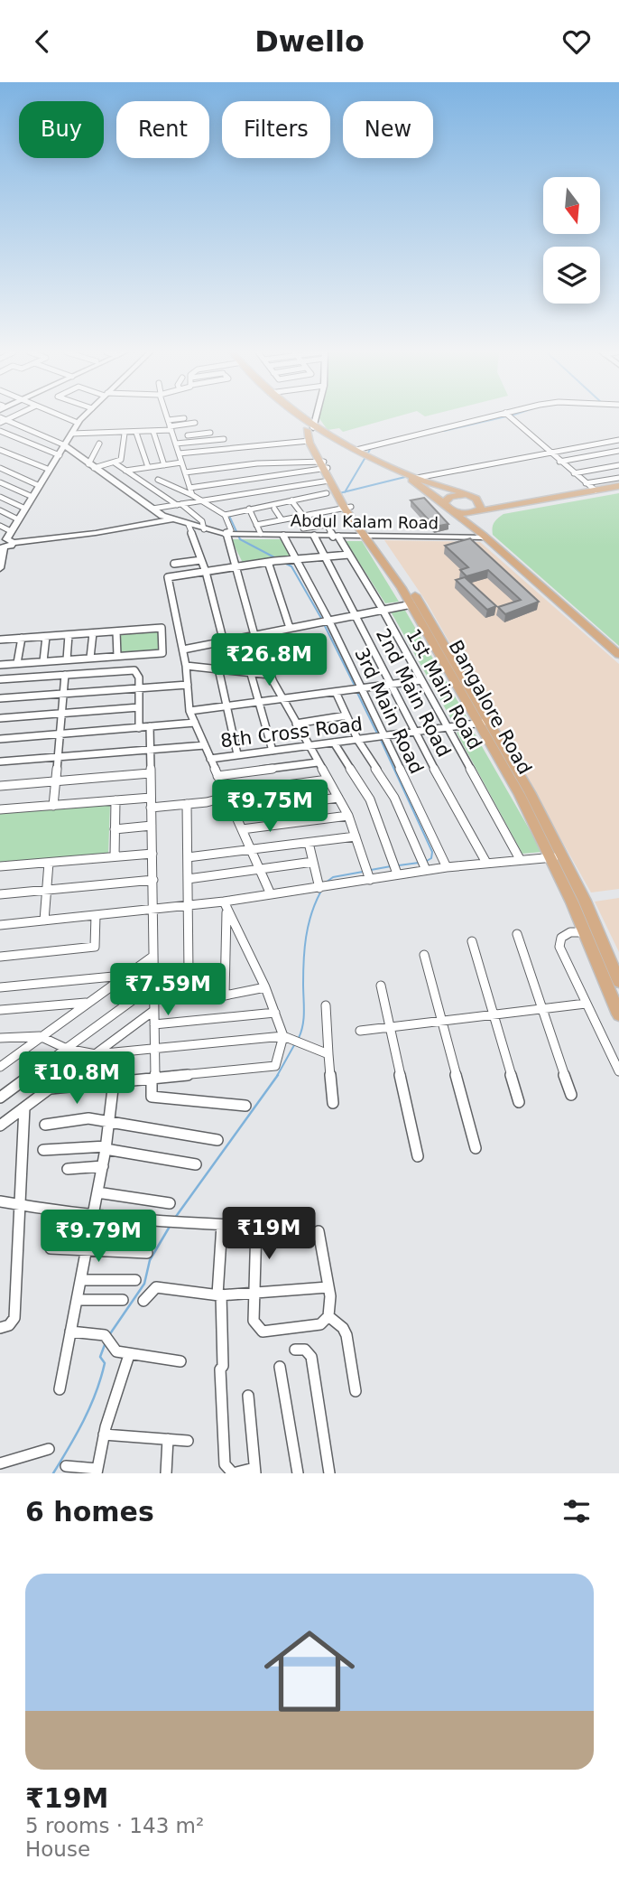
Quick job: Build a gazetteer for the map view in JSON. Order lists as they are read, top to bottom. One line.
{"streets":{"main road":["Bangalore Road"],"street":["Abdul Kalam Road","1st Main Road","2nd Main Road","3rd Main Road","8th Cross Road"]},"crossings":[["Abdul Kalam Road","1st Main Road"],["Abdul Kalam Road","2nd Main Road"],["Abdul Kalam Road","Bangalore Road"],["Abdul Kalam Road","3rd Main Road"],["1st Main Road","8th Cross Road"],["2nd Main Road","8th Cross Road"],["Bangalore Road","8th Cross Road"],["3rd Main Road","8th Cross Road"]],"north":"bottom","page":{"header":"Dwello","chip":["Buy","Rent","Filters","New"],"price":["₹26.8M","₹9.75M","₹7.59M","₹10.8M","₹19M","₹9.79M"],"heading":"6 homes","list":[{"name":"₹19M","note":"5 rooms · 143 m² · House"}]}}
